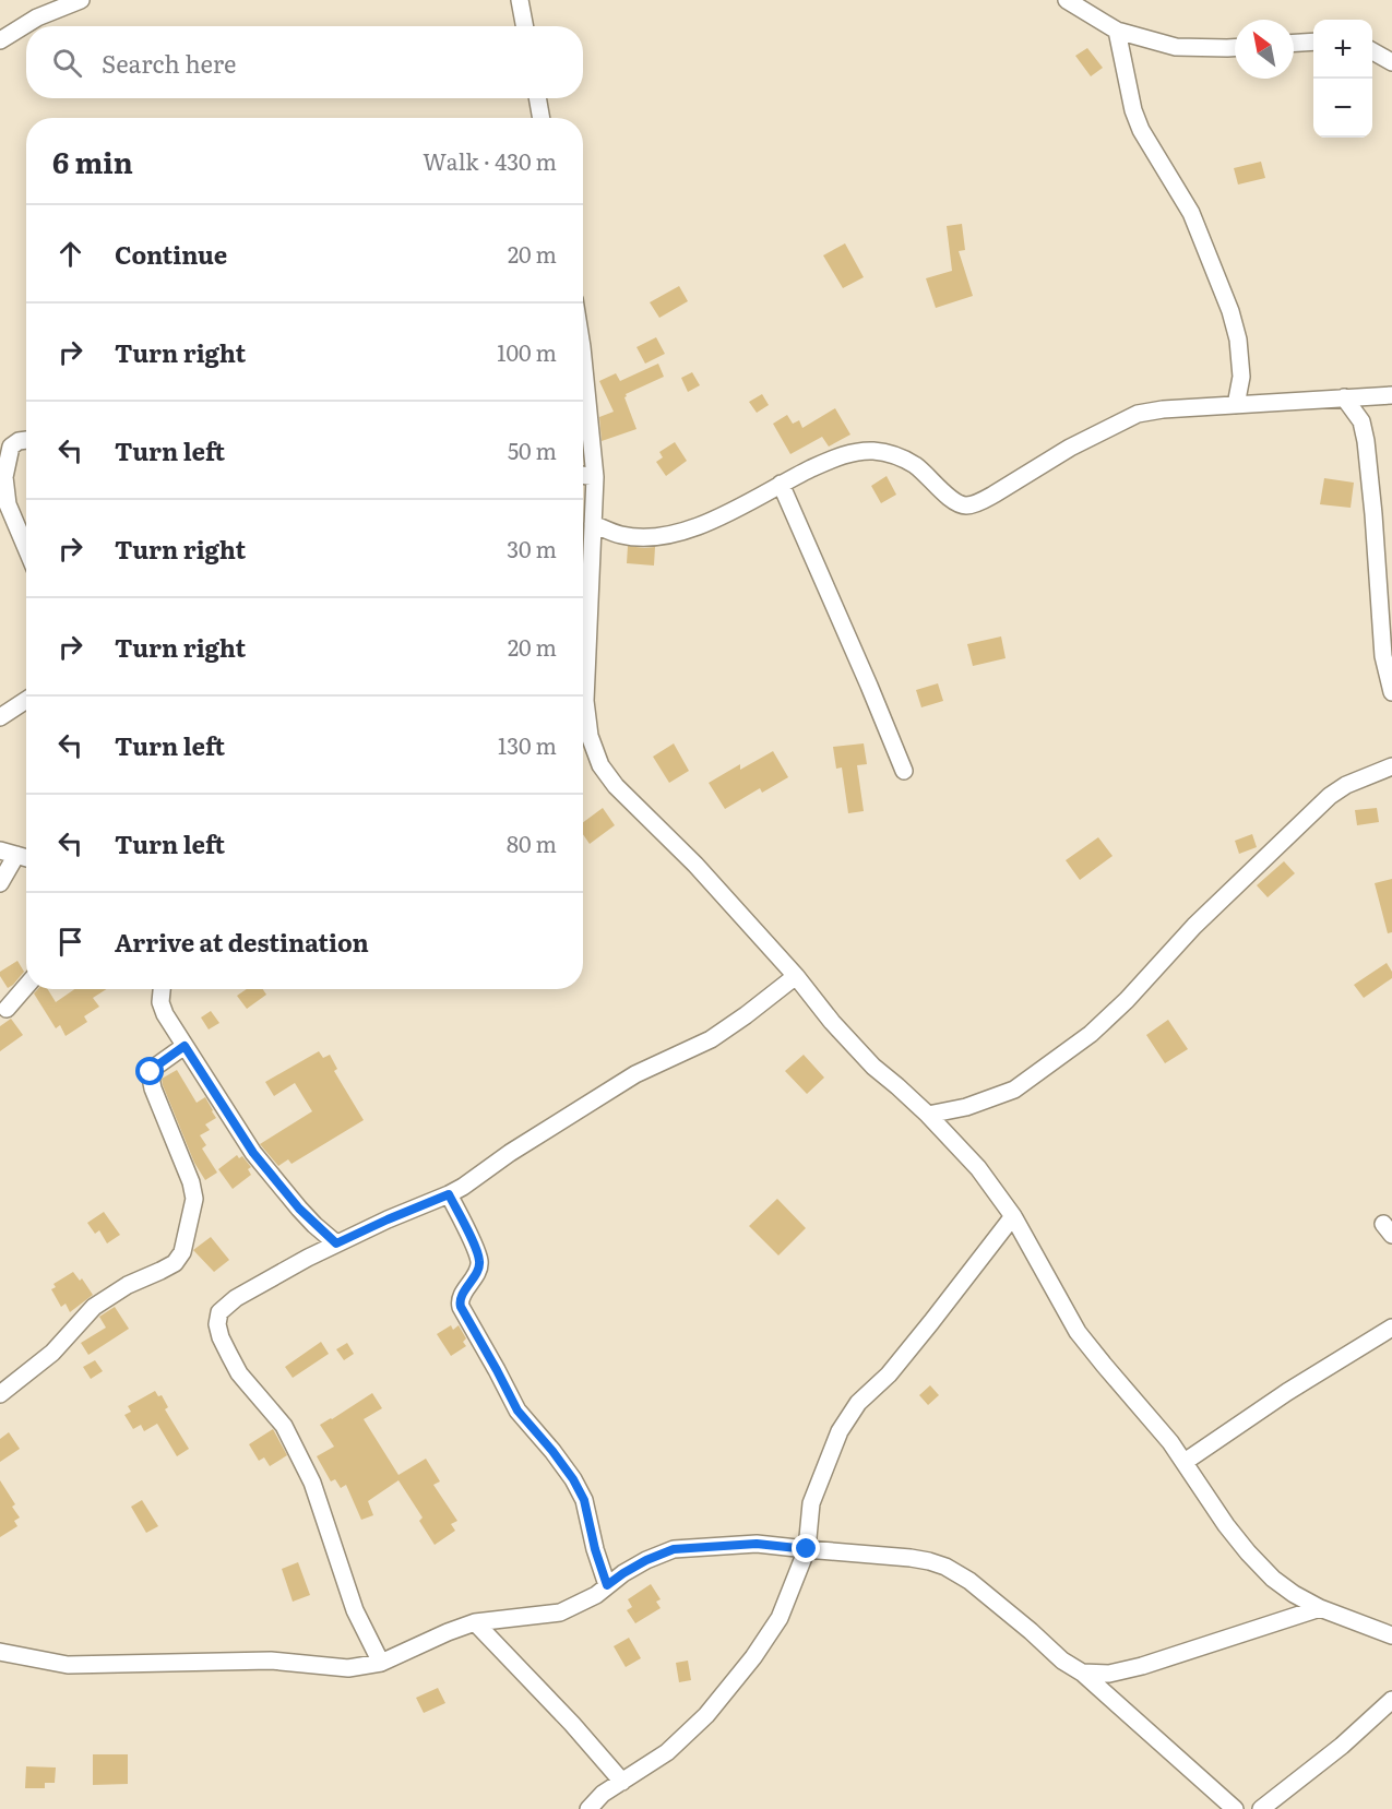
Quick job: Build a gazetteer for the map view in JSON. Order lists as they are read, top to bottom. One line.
{"north":"top left","page":{"map_buttons":["+","−"],"search":"Search here","heading":["6 min","Walk · 430 m"],"list":[["Continue","20 m"],["Turn right","100 m"],["Turn left","50 m"],["Turn right","30 m"],["Turn right","20 m"],["Turn left","130 m"],["Turn left","80 m"],"Arrive at destination"]}}
